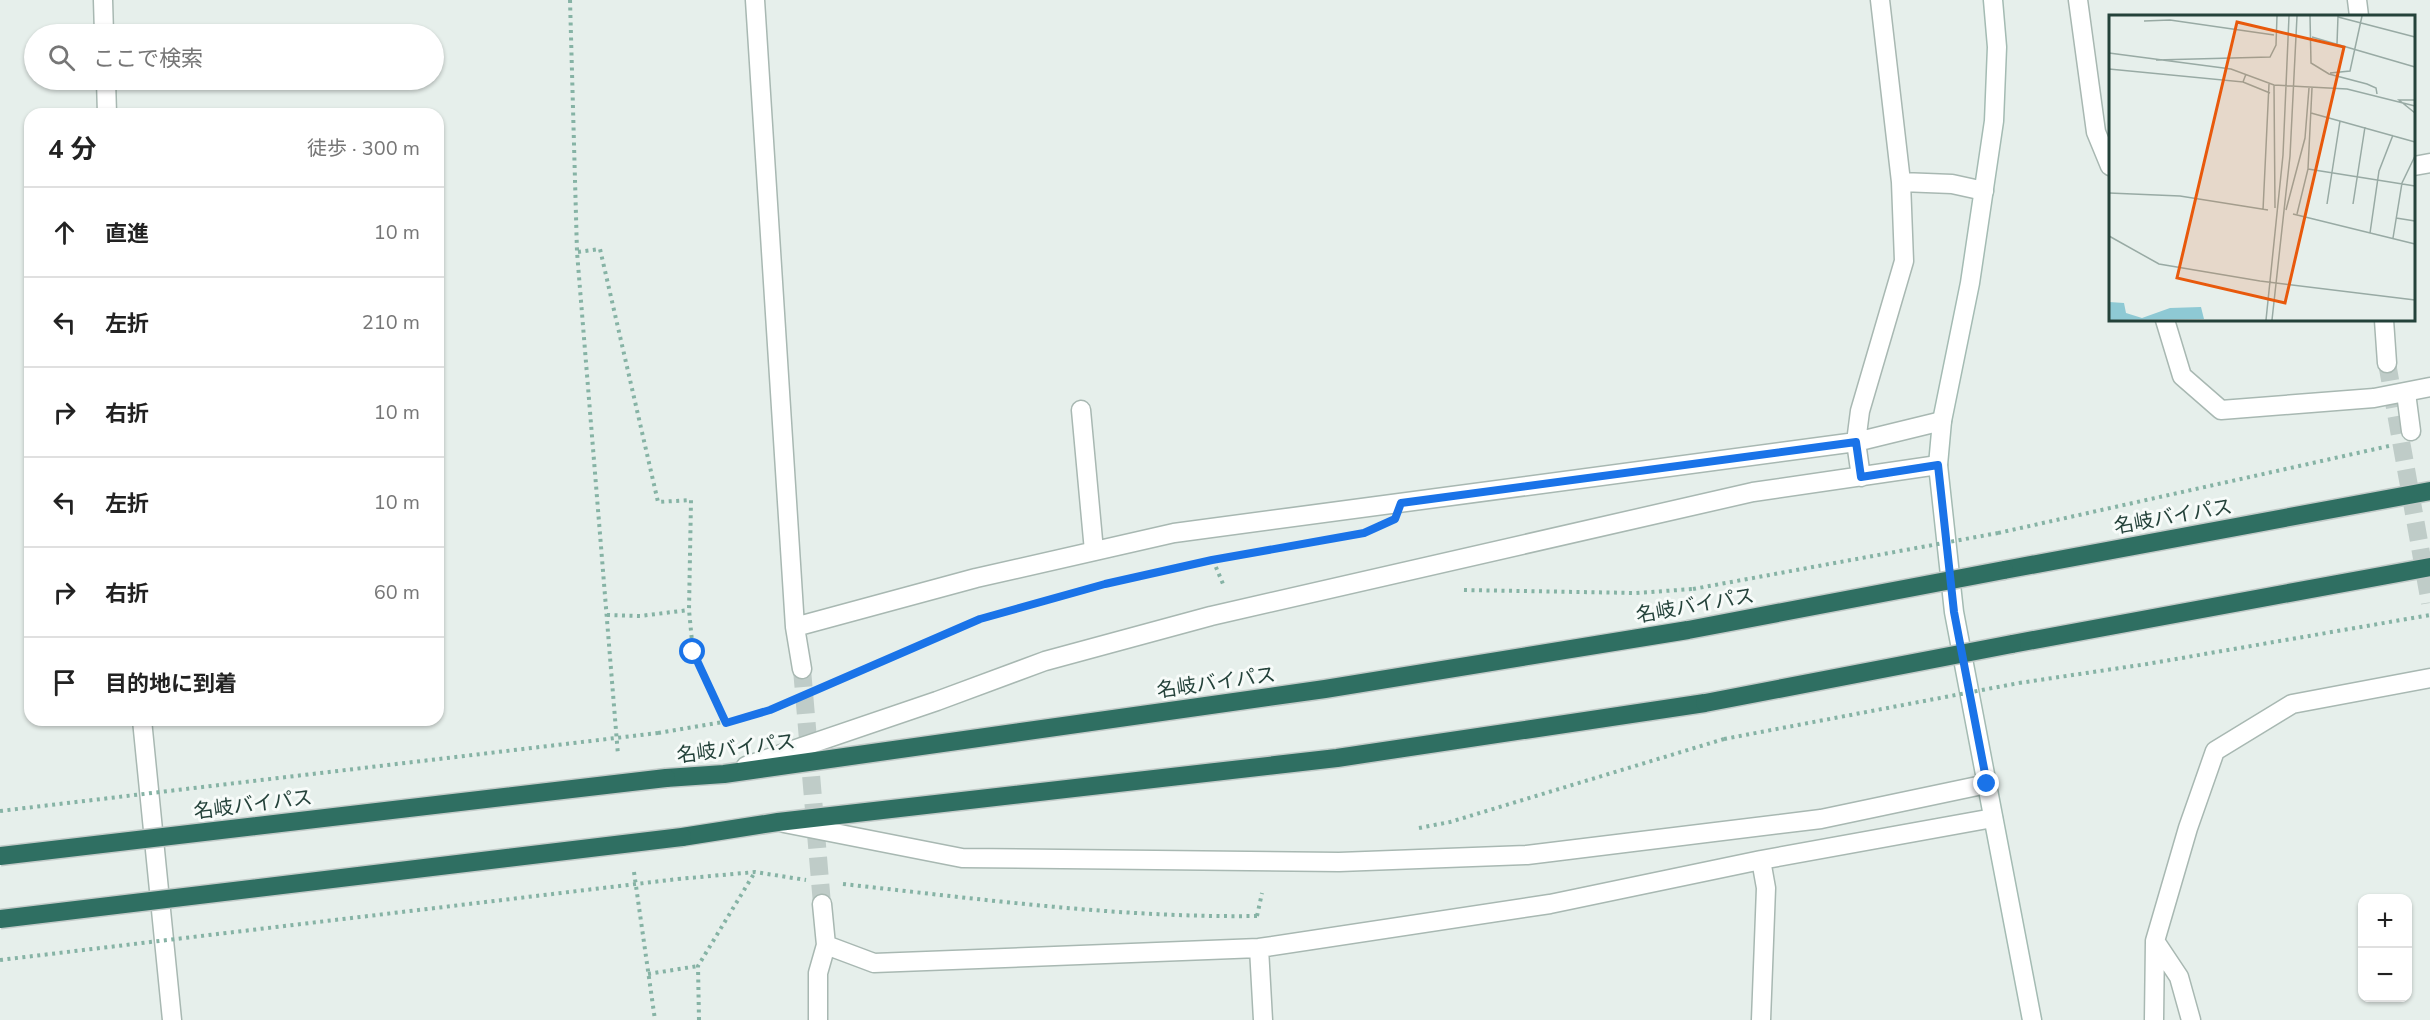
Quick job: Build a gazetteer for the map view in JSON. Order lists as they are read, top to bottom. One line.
{"streets":{"highway":["名岐バイパス"]},"page":{"search":"ここで検索","heading":["4 分","徒歩 · 300 m"],"list":[["直進","10 m"],["左折","210 m"],["右折","10 m"],["左折","10 m"],["右折","60 m"],"目的地に到着"],"map_buttons":["+","−"]}}
